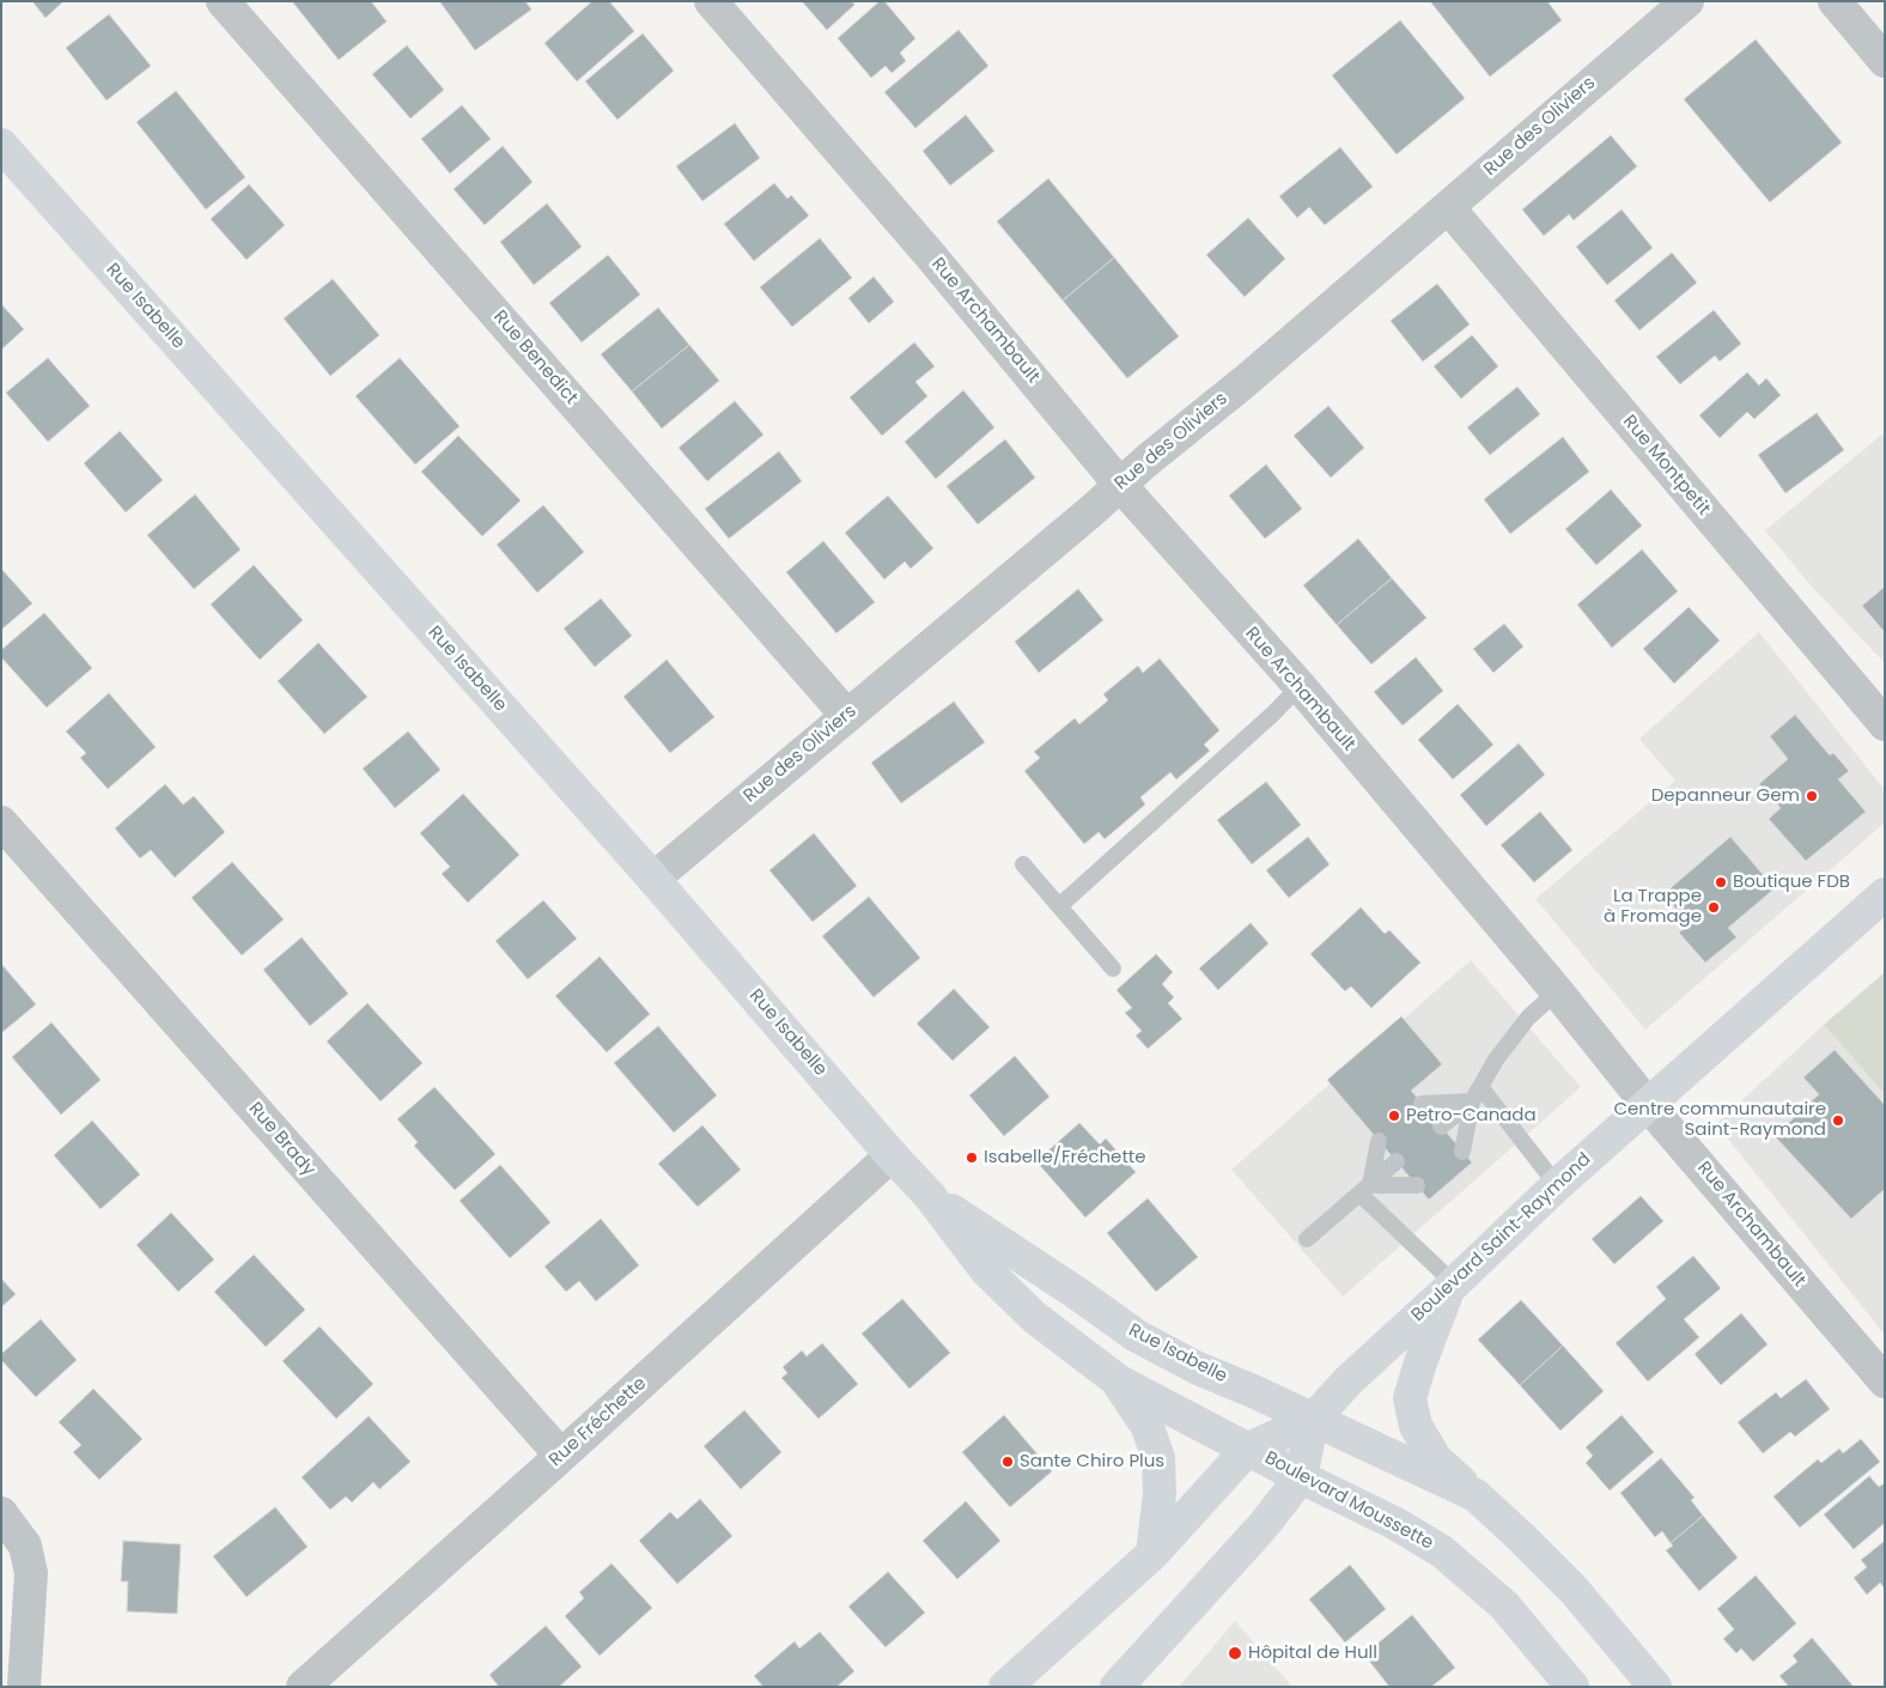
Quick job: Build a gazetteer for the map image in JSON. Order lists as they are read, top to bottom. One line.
{"streets":{"street":["Rue des Oliviers","Rue Isabelle","Rue Archambault","Rue Benedict","Rue Montpetit","Rue Brady","Boulevard Saint-Raymond","Rue Fréchette","Boulevard Moussette"]},"crossings":[["Rue des Oliviers","Rue Isabelle"],["Rue des Oliviers","Rue Archambault"],["Rue des Oliviers","Rue Benedict"],["Rue des Oliviers","Rue Montpetit"],["Rue Isabelle","Boulevard Saint-Raymond"],["Rue Isabelle","Rue Fréchette"],["Rue Isabelle","Boulevard Moussette"],["Rue Archambault","Boulevard Saint-Raymond"],["Rue Brady","Rue Fréchette"],["Boulevard Saint-Raymond","Boulevard Moussette"]],"places":["Depanneur Gem","Boutique FDB","La Trappe à Fromage","Petro-Canada","Centre communautaire Saint-Raymond","Isabelle/Fréchette","Sante Chiro Plus","Hôpital de Hull"]}
